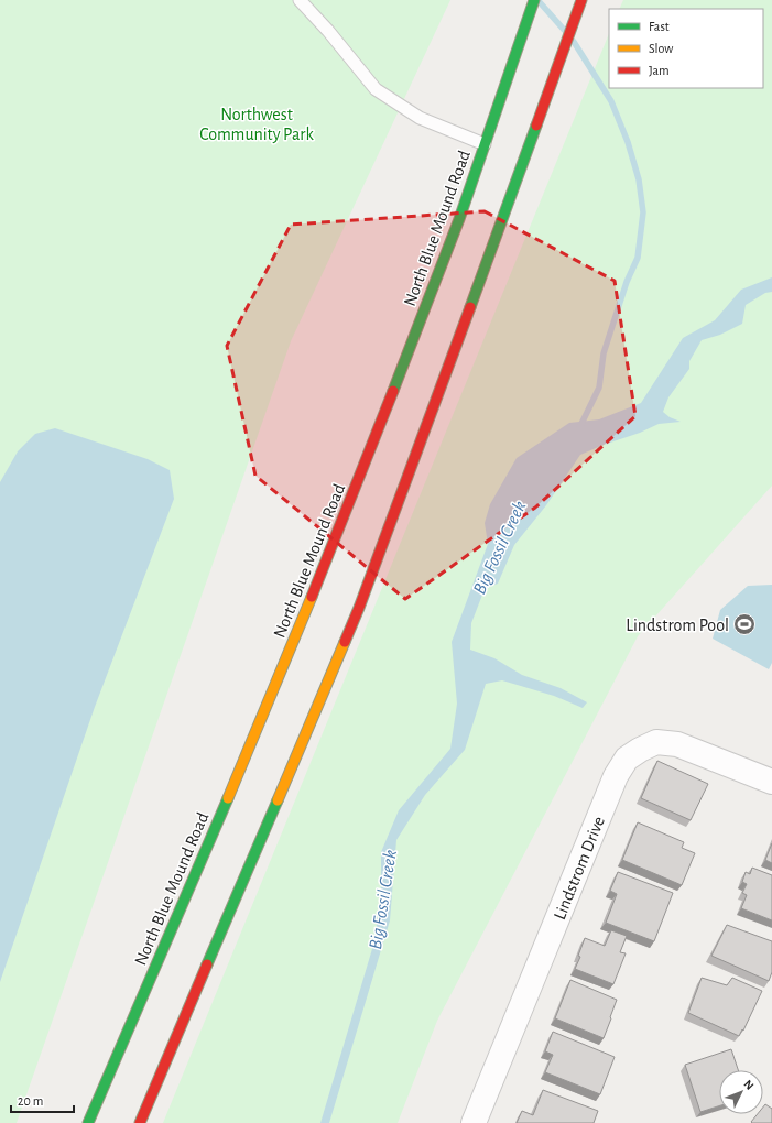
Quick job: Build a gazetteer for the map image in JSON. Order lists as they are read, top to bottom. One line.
{"streets":{"main road":["North Blue Mound Road"],"street":["Lindstrom Drive"]},"water":["Big Fossil Creek"],"parks":["Northwest Community Park"],"places":{"sports":["Lindstrom Pool"]},"legend":["Fast","Slow","Jam"],"scale_bar":"20 m","north":"top right"}
